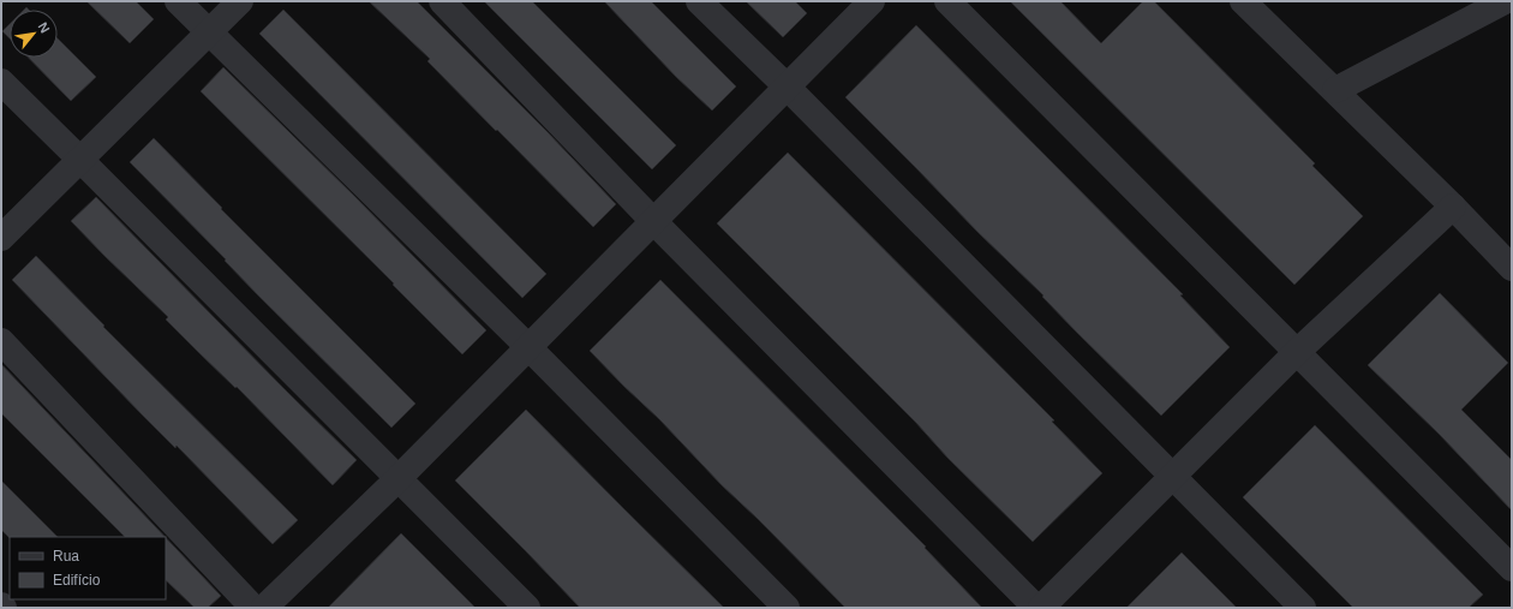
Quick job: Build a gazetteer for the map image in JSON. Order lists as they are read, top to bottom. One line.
{"legend":["Rua","Edifício"],"north":"top right"}
